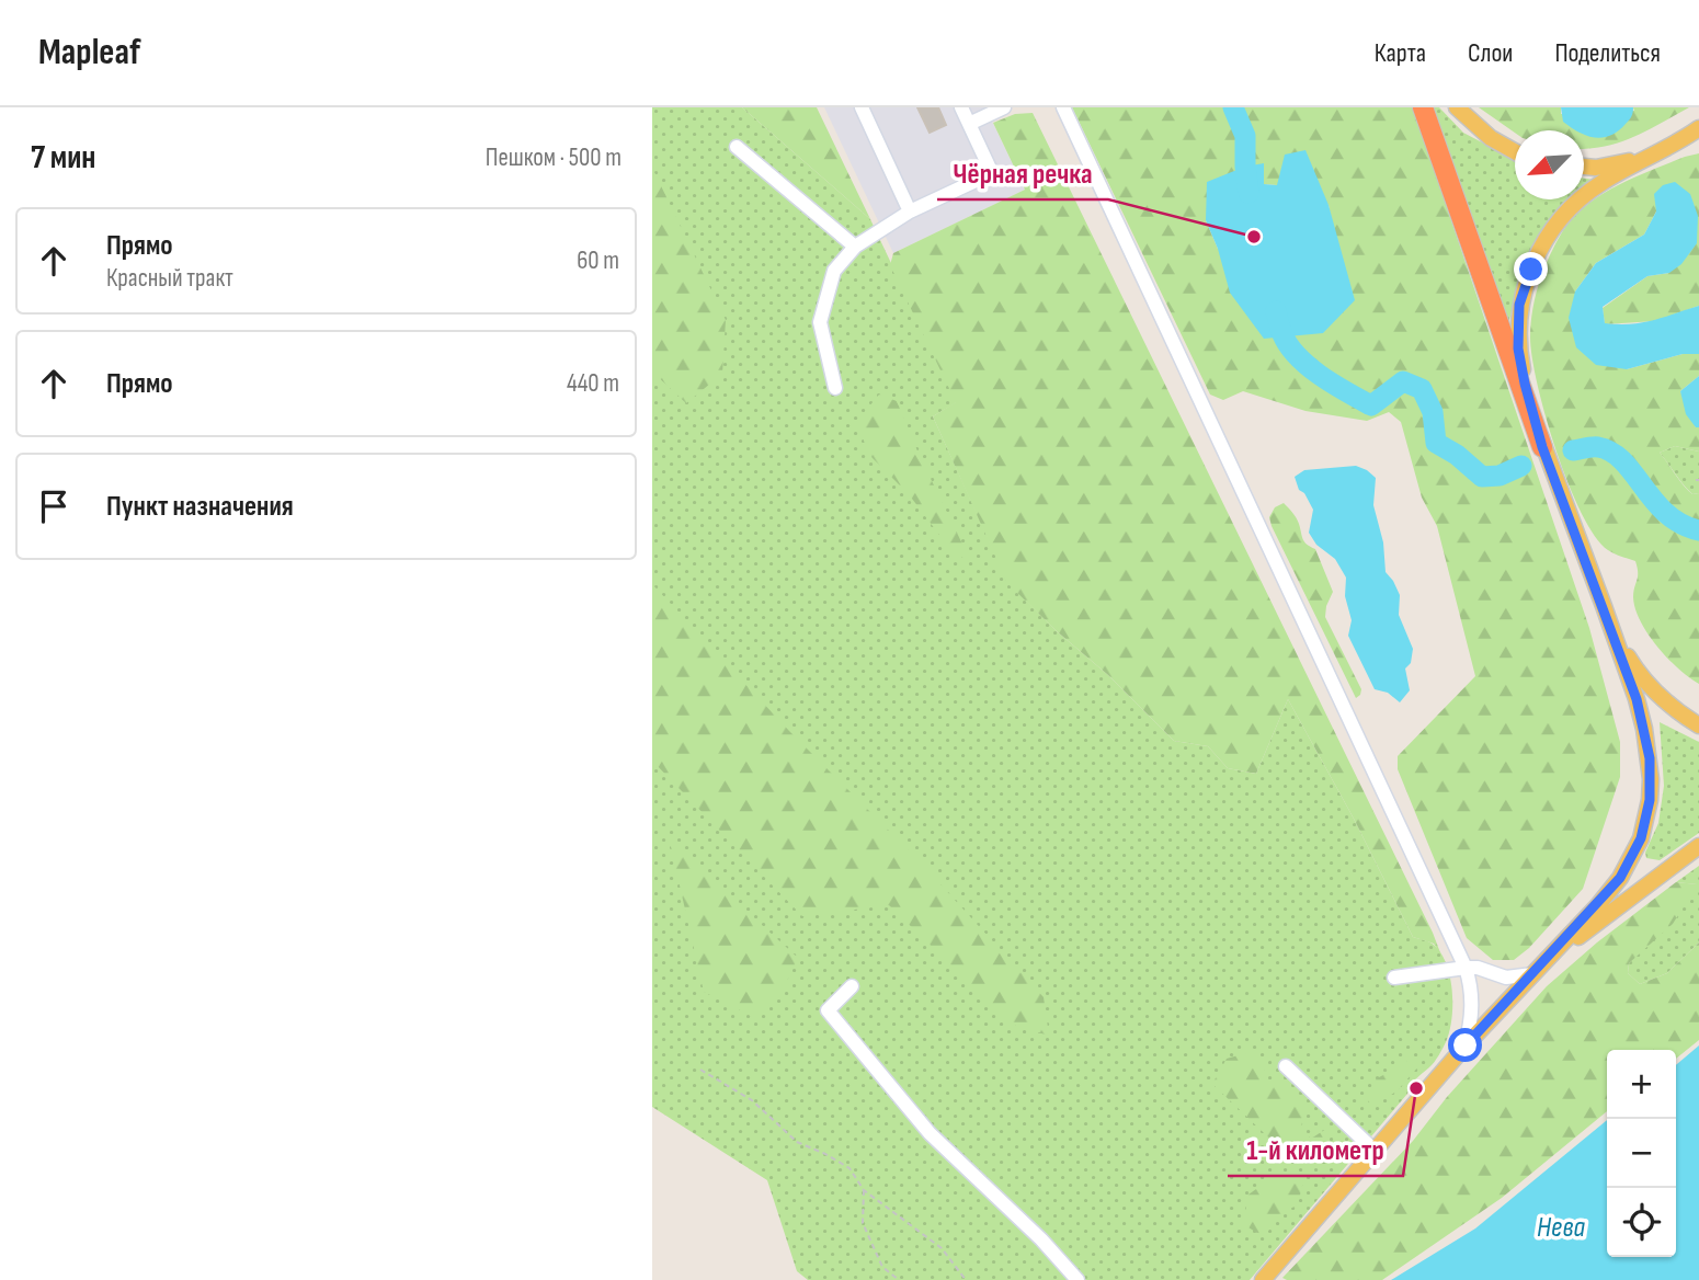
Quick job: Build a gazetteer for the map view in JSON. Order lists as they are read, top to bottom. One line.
{"water":["Нева"],"places":["Чёрная речка","1-й километр"],"north":"bottom left","page":{"header":"Mapleaf","nav":["Карта","Слои","Поделиться"],"heading":["7 мин","Пешком · 500 m"],"list":[["Прямо","Красный тракт","60 m"],["Прямо","440 m"],"Пункт назначения"],"map_buttons":["+","−"]}}
